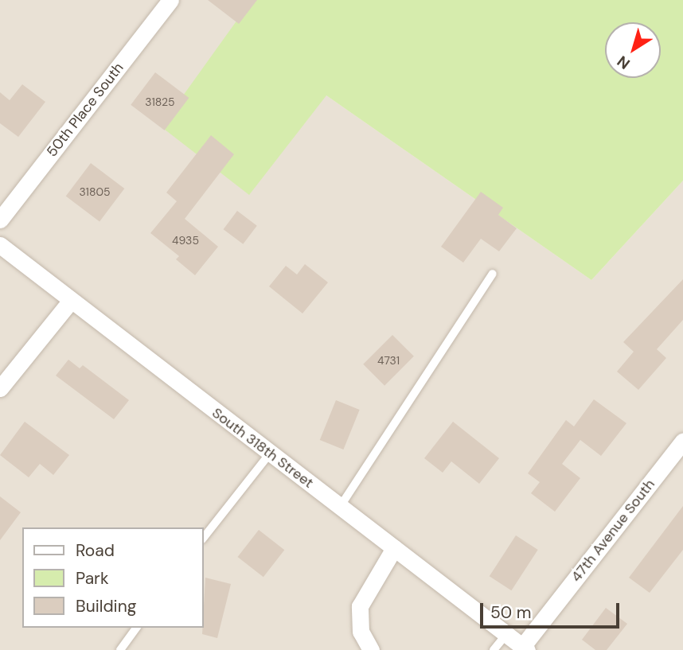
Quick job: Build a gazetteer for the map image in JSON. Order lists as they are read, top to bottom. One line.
{"streets":{"street":["50th Place South","South 318th Street","47th Avenue South"]},"crossings":[["South 318th Street","47th Avenue South"]],"house_numbers":["31825","31805","4935","4731"],"legend":["Road","Park","Building"],"scale_bar":"50 m","north":"bottom left"}
